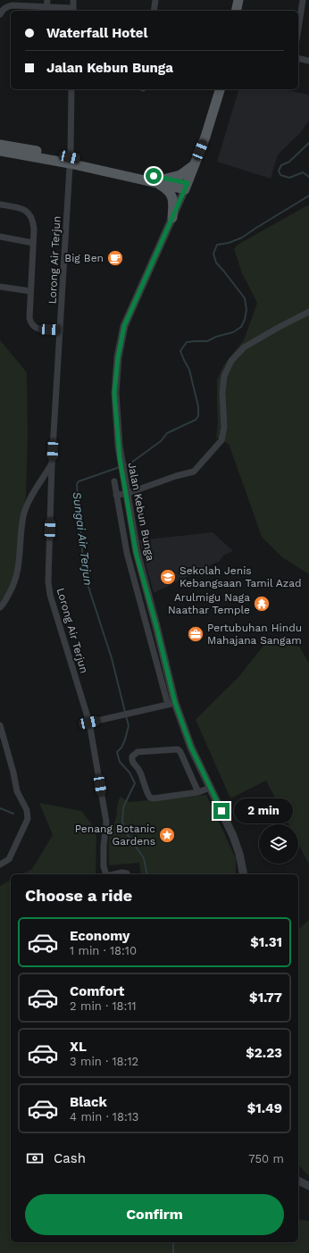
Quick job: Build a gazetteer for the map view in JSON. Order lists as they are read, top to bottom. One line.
{"streets":{"street":["Lorong Air Terjun","Jalan Kebun Bunga"]},"water":["Sungai Air Terjun"],"places":{"cafe":["Big Ben"],"school or university":["Sekolah Jenis Kebangsaan Tamil Azad"],"temple":["Arulmigu Naga Naathar Temple"],"office":["Pertubuhan Hindu Mahajana Sangam"],"place":["Penang Botanic Gardens"]},"page":{"banner":["Waterfall Hotel","Jalan Kebun Bunga"],"bubble":"2 min","heading":"Choose a ride","list":[{"name":"Economy","note":"1 min · 18:10","value":"$1.31"},{"name":"Comfort","note":"2 min · 18:11","value":"$1.77"},{"name":"XL","note":"3 min · 18:12","value":"$2.23"},{"name":"Black","note":"4 min · 18:13","value":"$1.49"}],"pay":["Cash","750 m"],"buttons":"Confirm"}}
